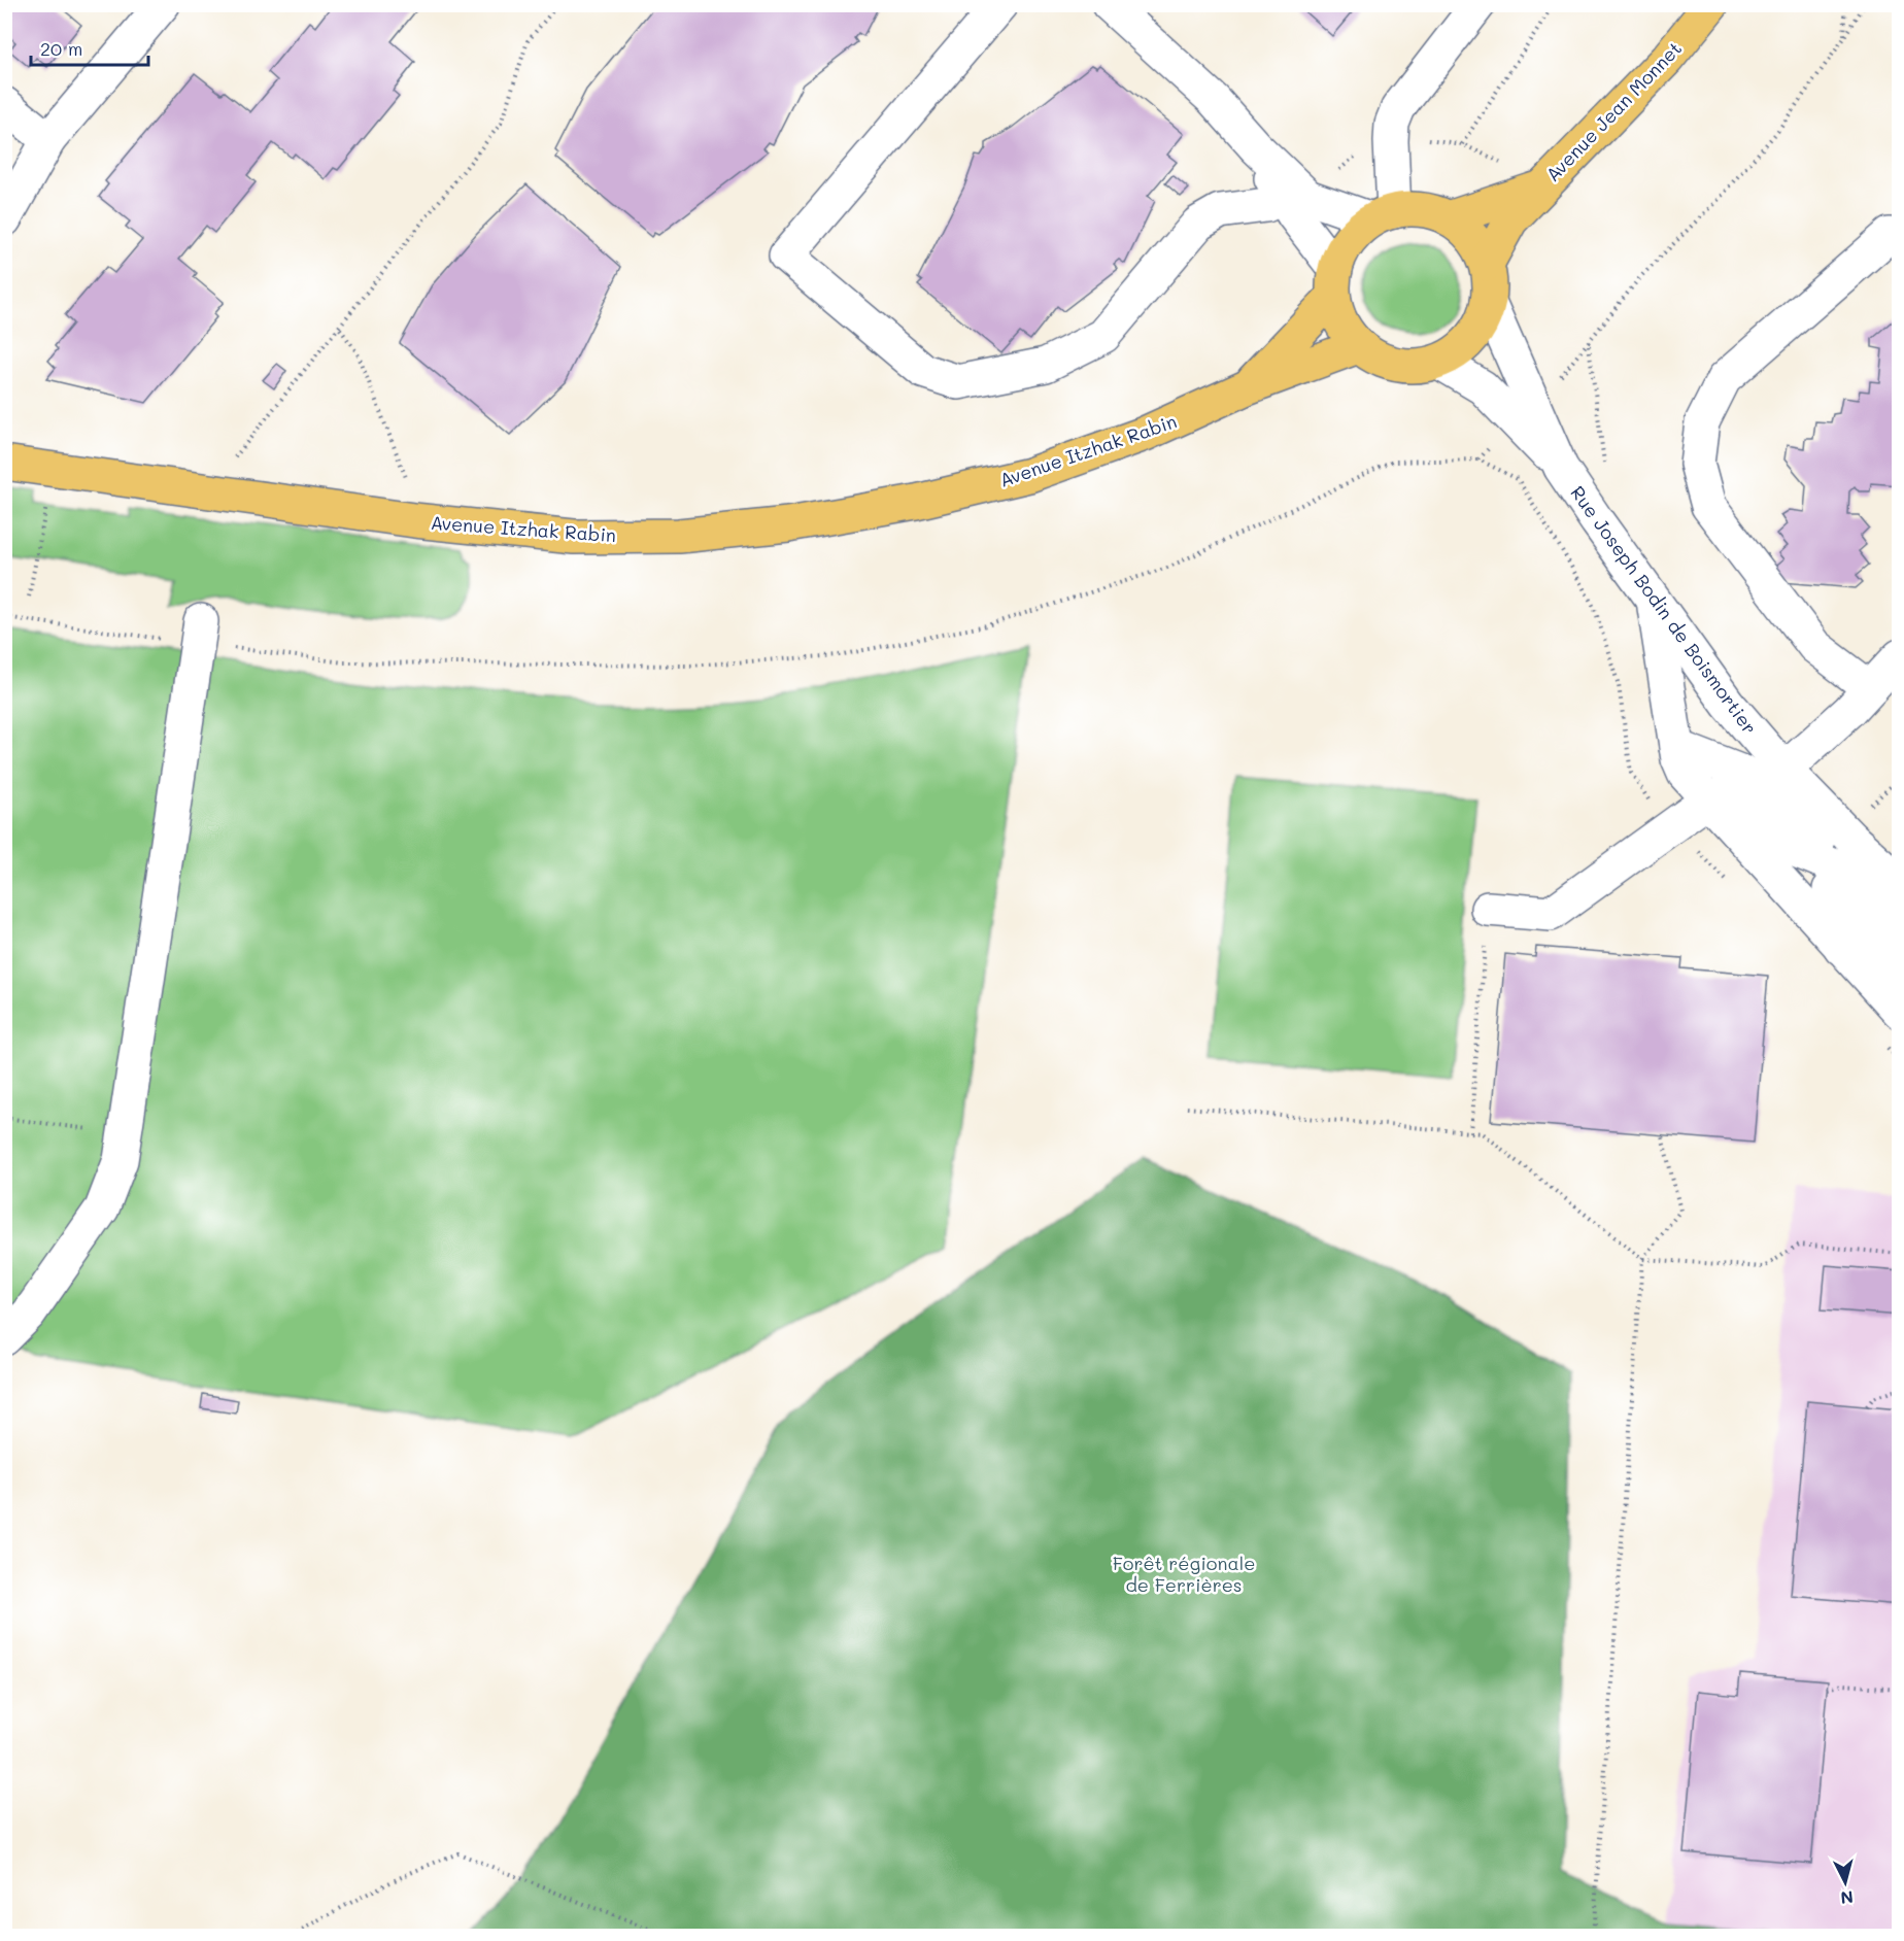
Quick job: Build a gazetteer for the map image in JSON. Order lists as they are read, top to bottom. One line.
{"streets":{"main road":["Avenue Jean Monnet","Avenue Itzhak Rabin"],"street":["Rue Joseph Bodin de Boismortier"]},"crossings":[["Avenue Jean Monnet","Avenue Itzhak Rabin"],["Avenue Jean Monnet","Rue Joseph Bodin de Boismortier"],["Avenue Itzhak Rabin","Rue Joseph Bodin de Boismortier"]],"parks":["Forêt régionale de Ferrières"],"scale_bar":"20 m","north":"bottom"}
